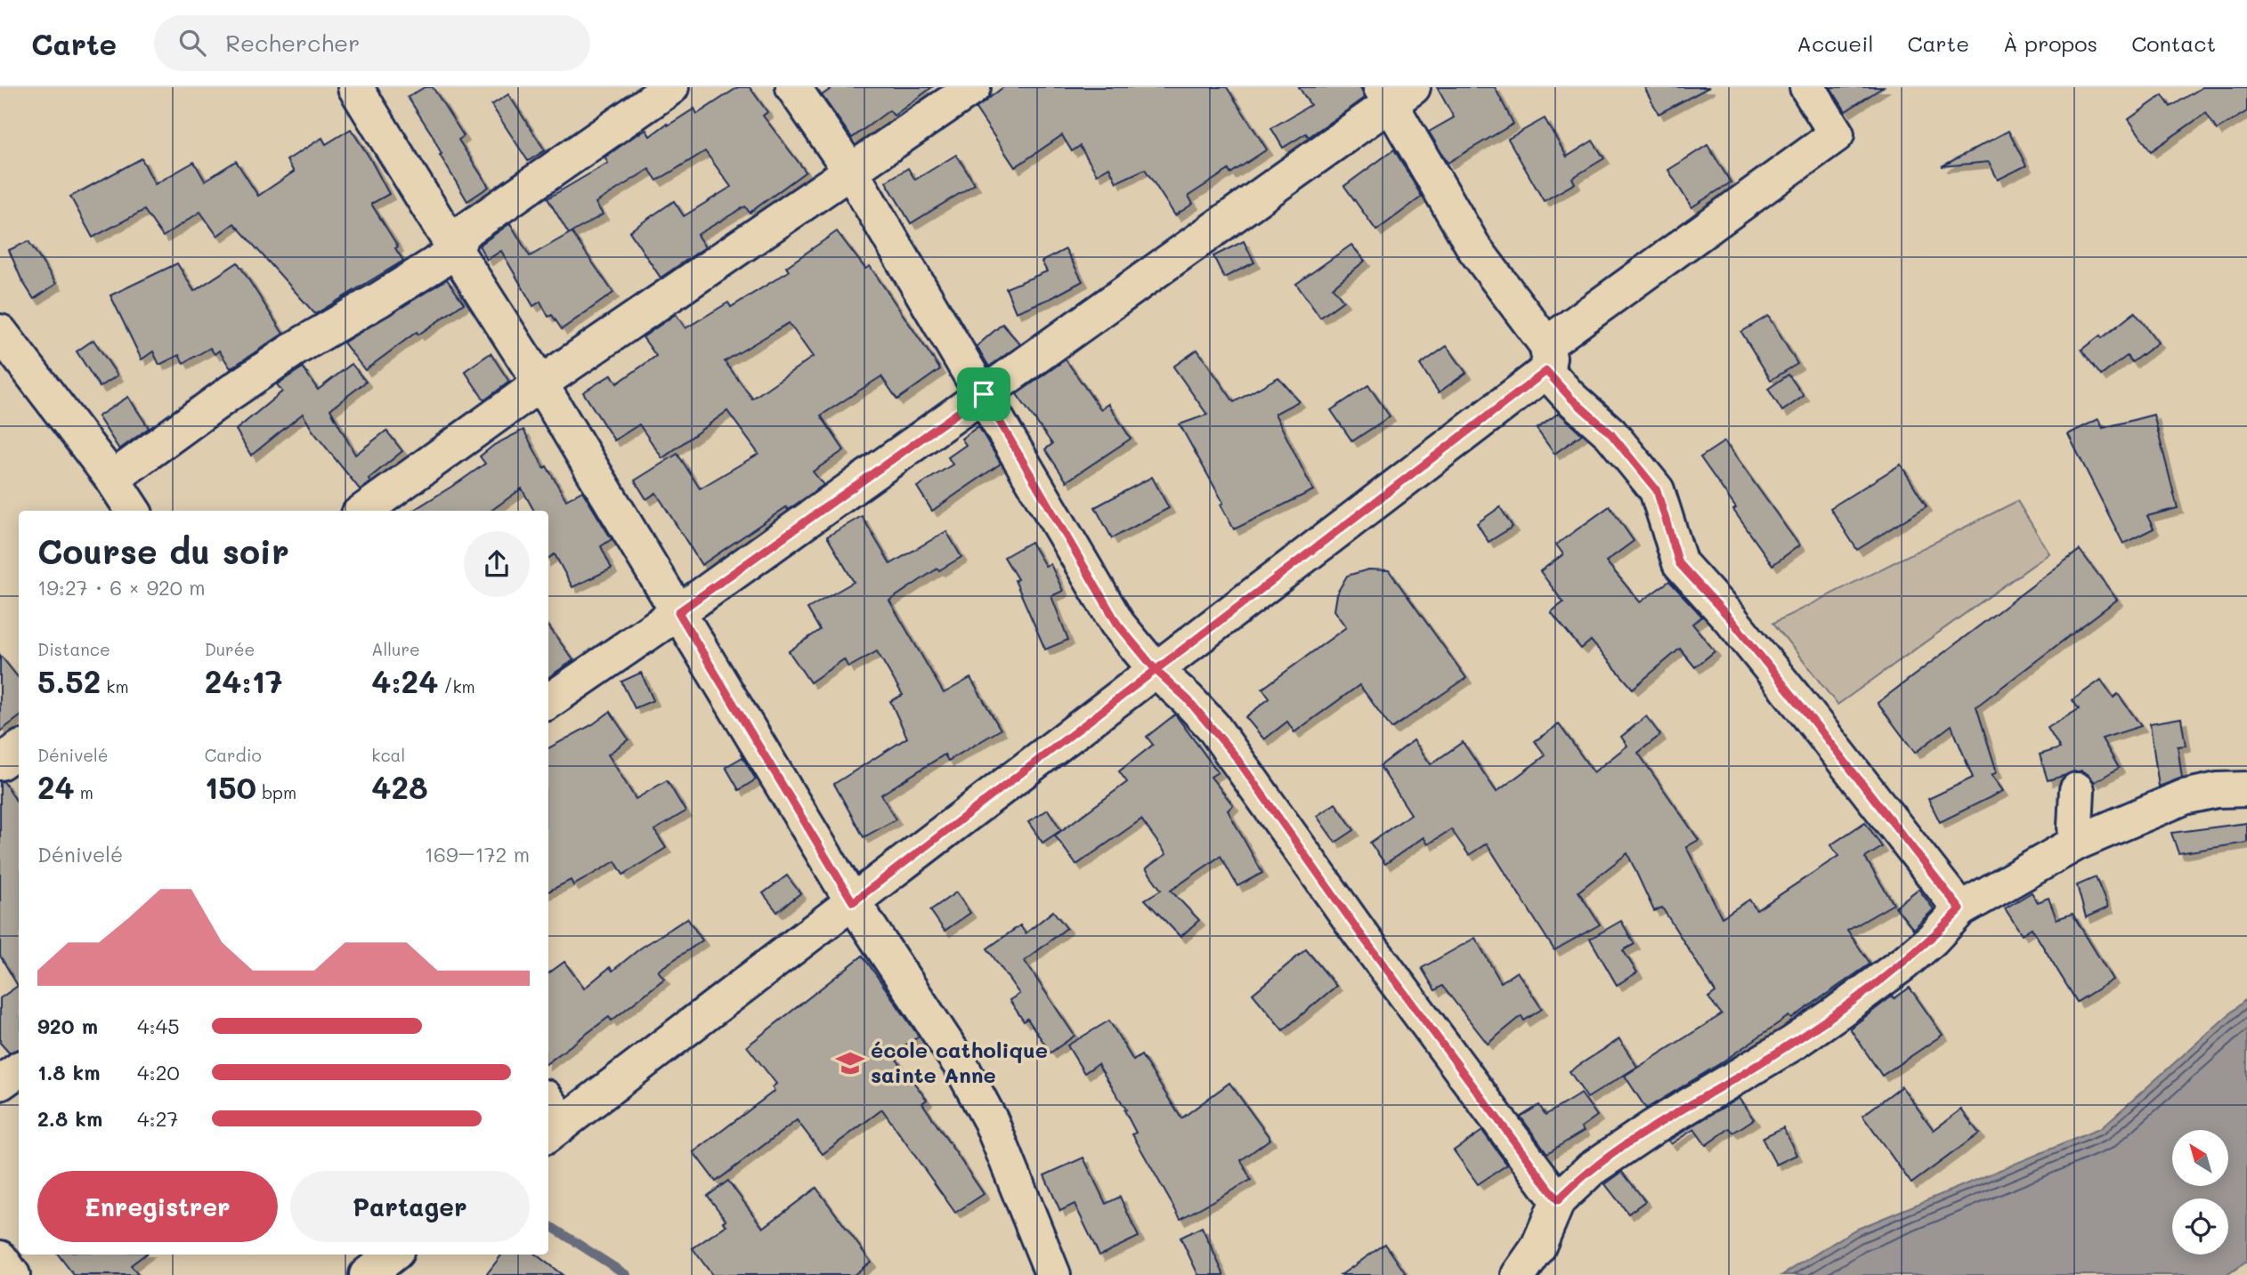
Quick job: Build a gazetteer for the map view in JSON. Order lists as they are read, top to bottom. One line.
{"places":{"school or university":["école catholique sainte Anne"]},"north":"top left","page":{"header":"Carte","search":"Rechercher","nav":["Accueil","Carte","À propos","Contact"],"heading":["Course du soir","19:27 · 6 × 920 m"],"stats":[["Distance","5.52 km"],["Durée","24:17"],["Allure","4:24 /km"],["Dénivelé","24 m"],["Cardio","150 bpm"],["kcal","428"]],"chart":["Dénivelé","169–172 m"],"list":[{"name":"920 m","note":"4:45"},{"name":"1.8 km","note":"4:20"},{"name":"2.8 km","note":"4:27"}],"buttons":["Enregistrer","Partager"]}}
